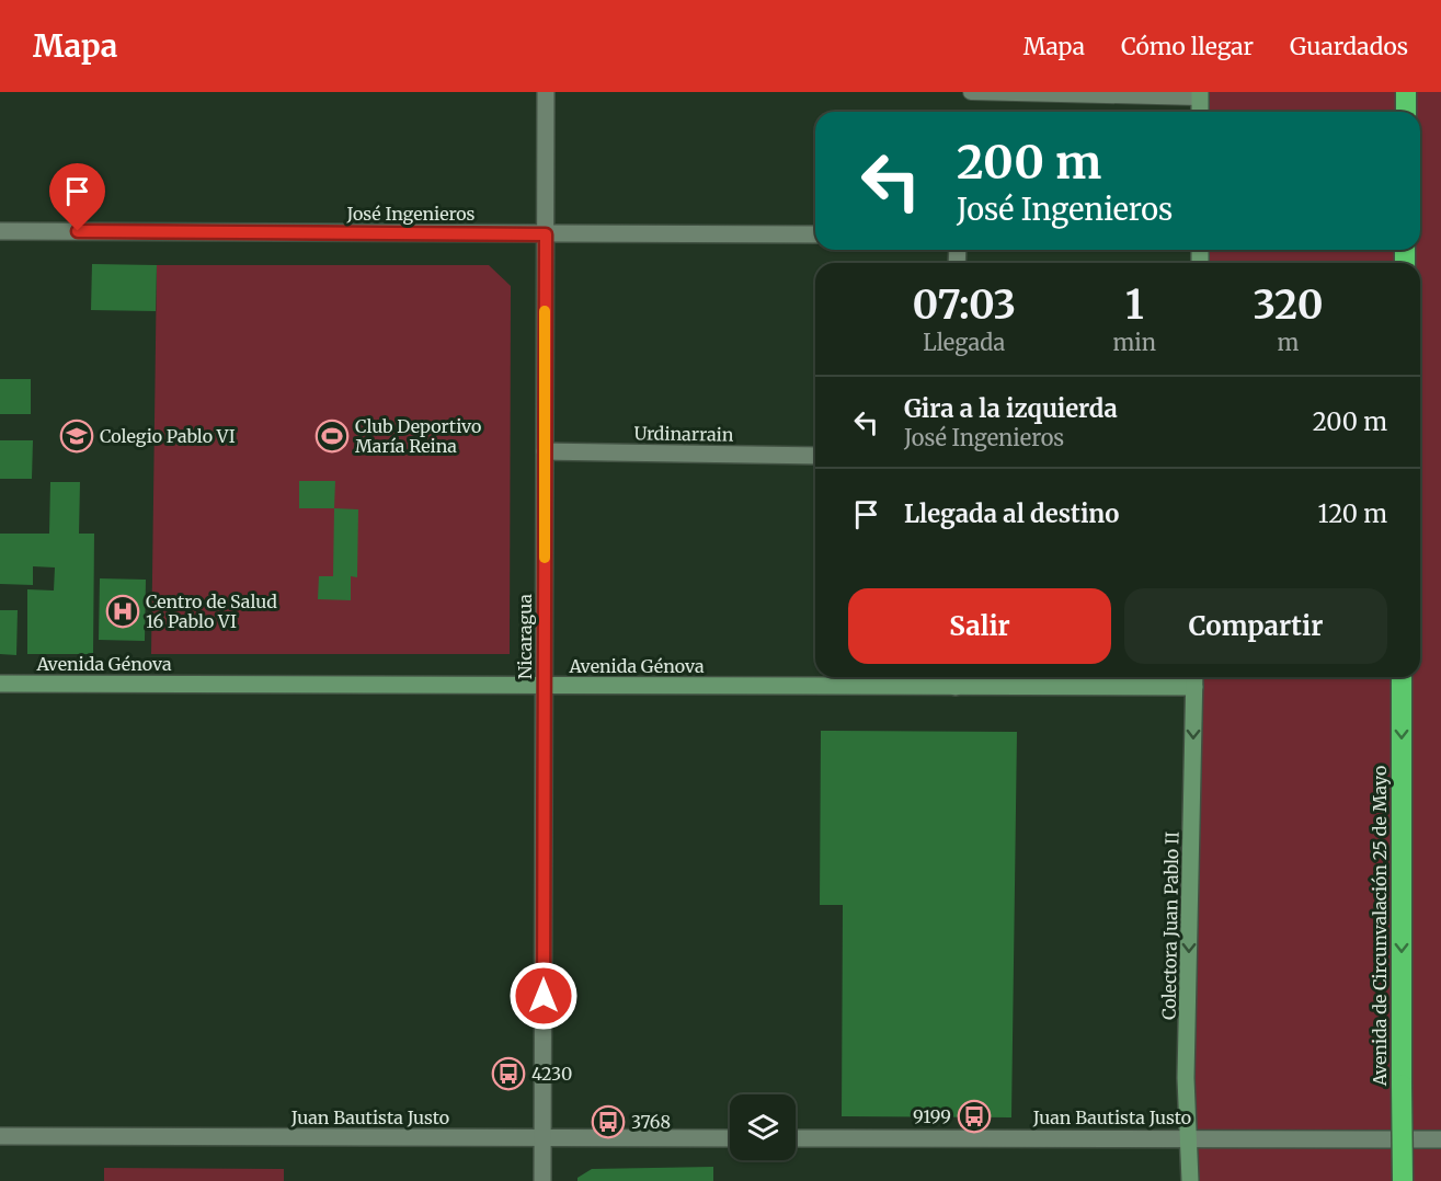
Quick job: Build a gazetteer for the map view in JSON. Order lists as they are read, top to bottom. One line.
{"streets":{"highway":["Avenida de Circunvalación 25 de Mayo"],"street":["José Ingenieros","Urdinarrain","Nicaragua","Avenida Génova","Colectora Juan Pablo II","Juan Bautista Justo"]},"crossings":[["José Ingenieros","Nicaragua"],["Urdinarrain","Nicaragua"],["Nicaragua","Avenida Génova"],["Nicaragua","Juan Bautista Justo"],["Avenida Génova","Colectora Juan Pablo II"],["Colectora Juan Pablo II","Juan Bautista Justo"]],"one_way":["Colectora Juan Pablo II","Avenida de Circunvalación 25 de Mayo"],"places":{"school or university":["Colegio Pablo VI"],"sports":["Club Deportivo María Reina"],"hospital":["Centro de Salud 16 Pablo VI"],"bus stop":["4230","9199","3768"]},"page":{"header":"Mapa","nav":["Mapa","Cómo llegar","Guardados"],"turn":["200 m","José Ingenieros"],"eta":["07:03","Llegada","1","min","320","m"],"list":[{"name":"Gira a la izquierda","note":"José Ingenieros","value":"200 m"},{"name":"Llegada al destino","value":"120 m"}],"buttons":["Salir","Compartir"]}}
